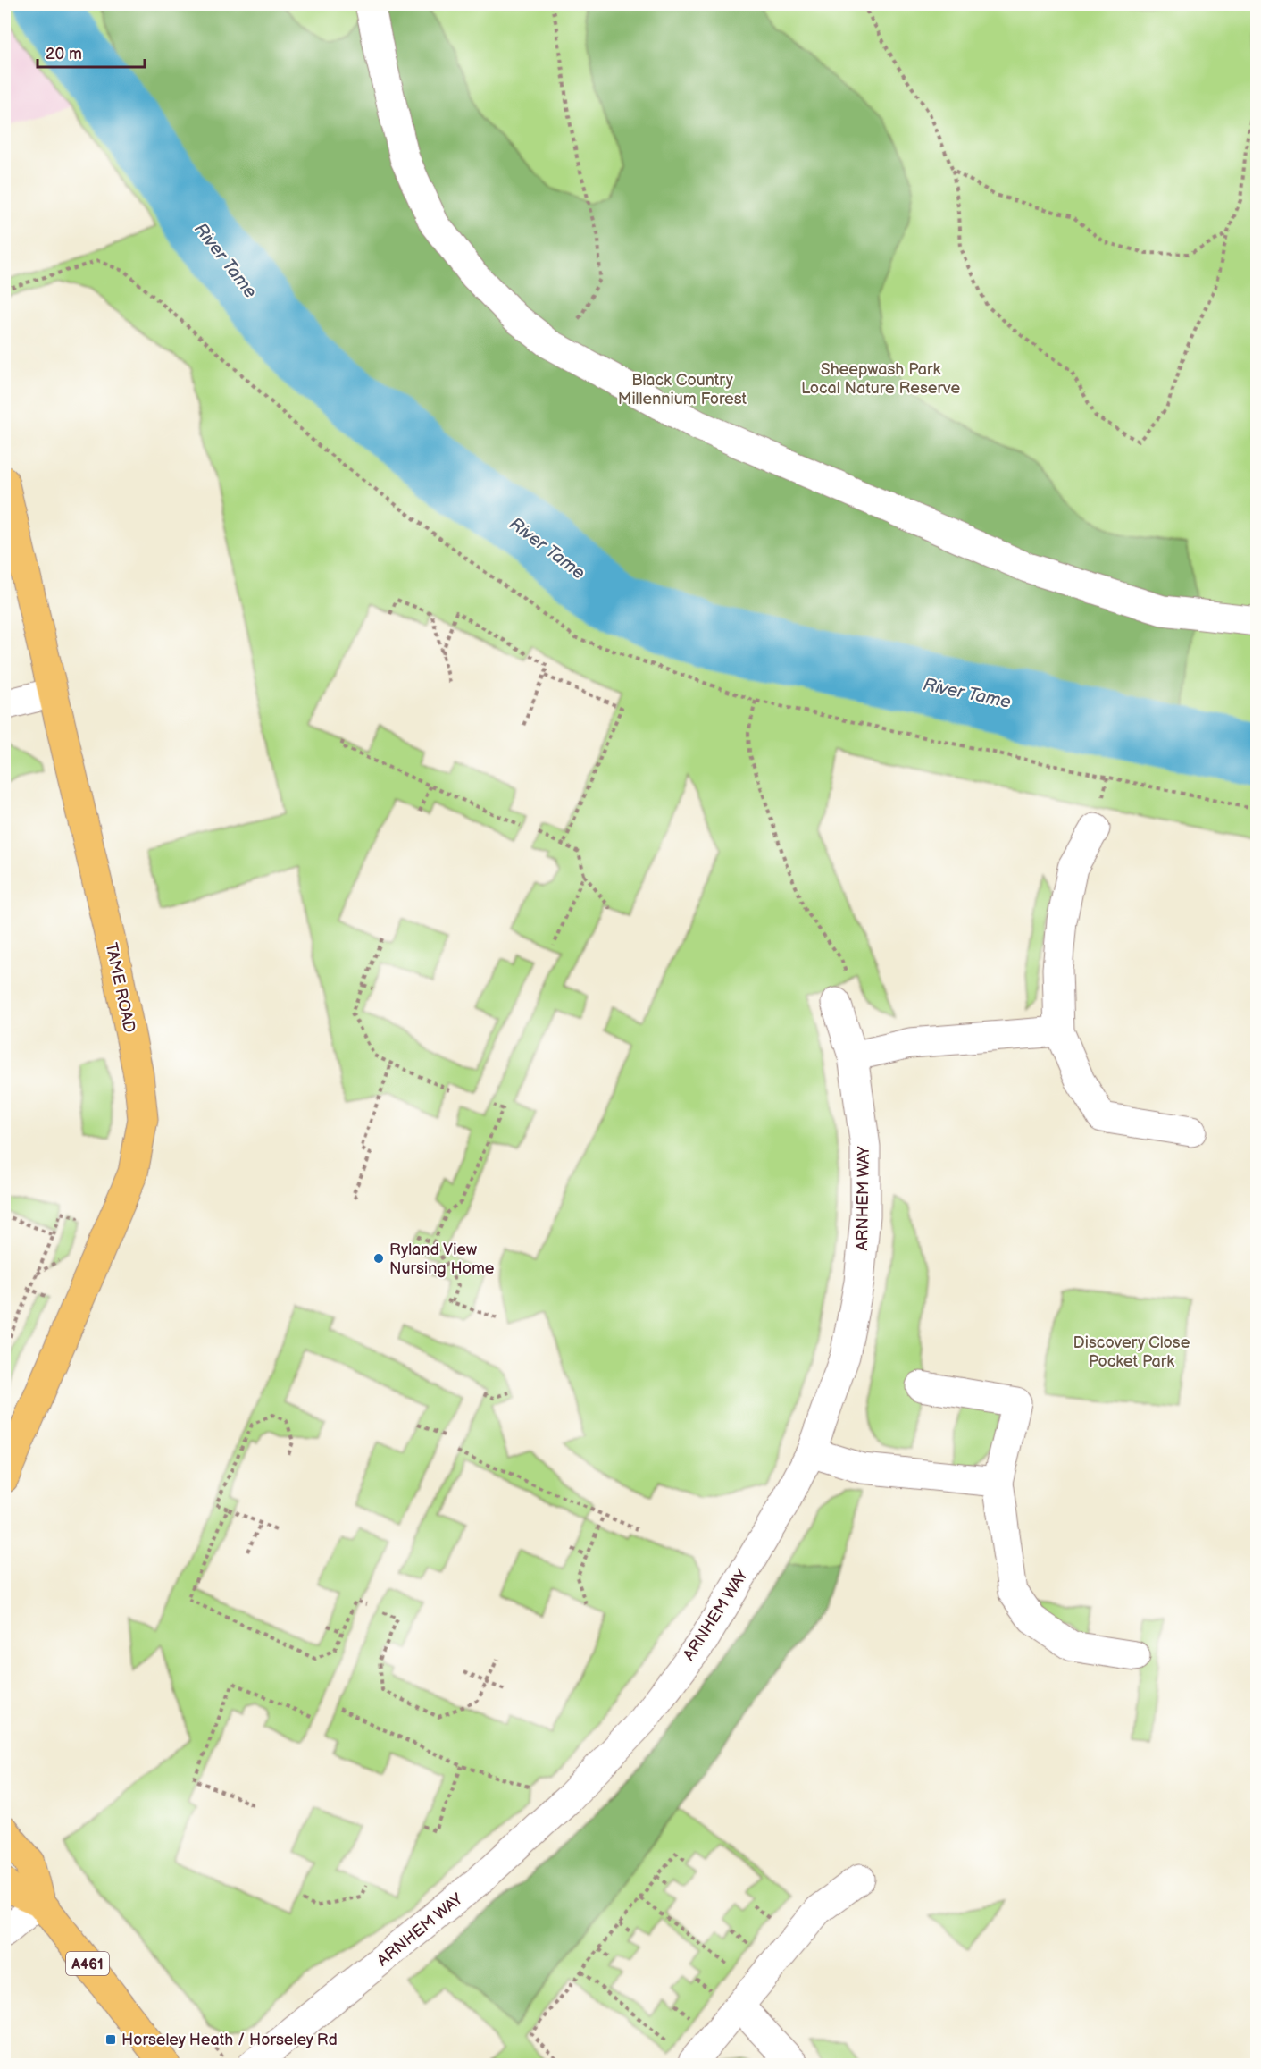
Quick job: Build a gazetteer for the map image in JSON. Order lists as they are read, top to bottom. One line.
{"streets":{"main road":["TAME ROAD","A461"],"street":["ARNHEM WAY"]},"water":["River Tame"],"parks":["Sheepwash Park Local Nature Reserve","Black Country Millennium Forest","Discovery Close Pocket Park"],"places":{"other":["Ryland View Nursing Home"],"transit":["Horseley Heath / Horseley Rd"]},"scale_bar":"20 m"}
